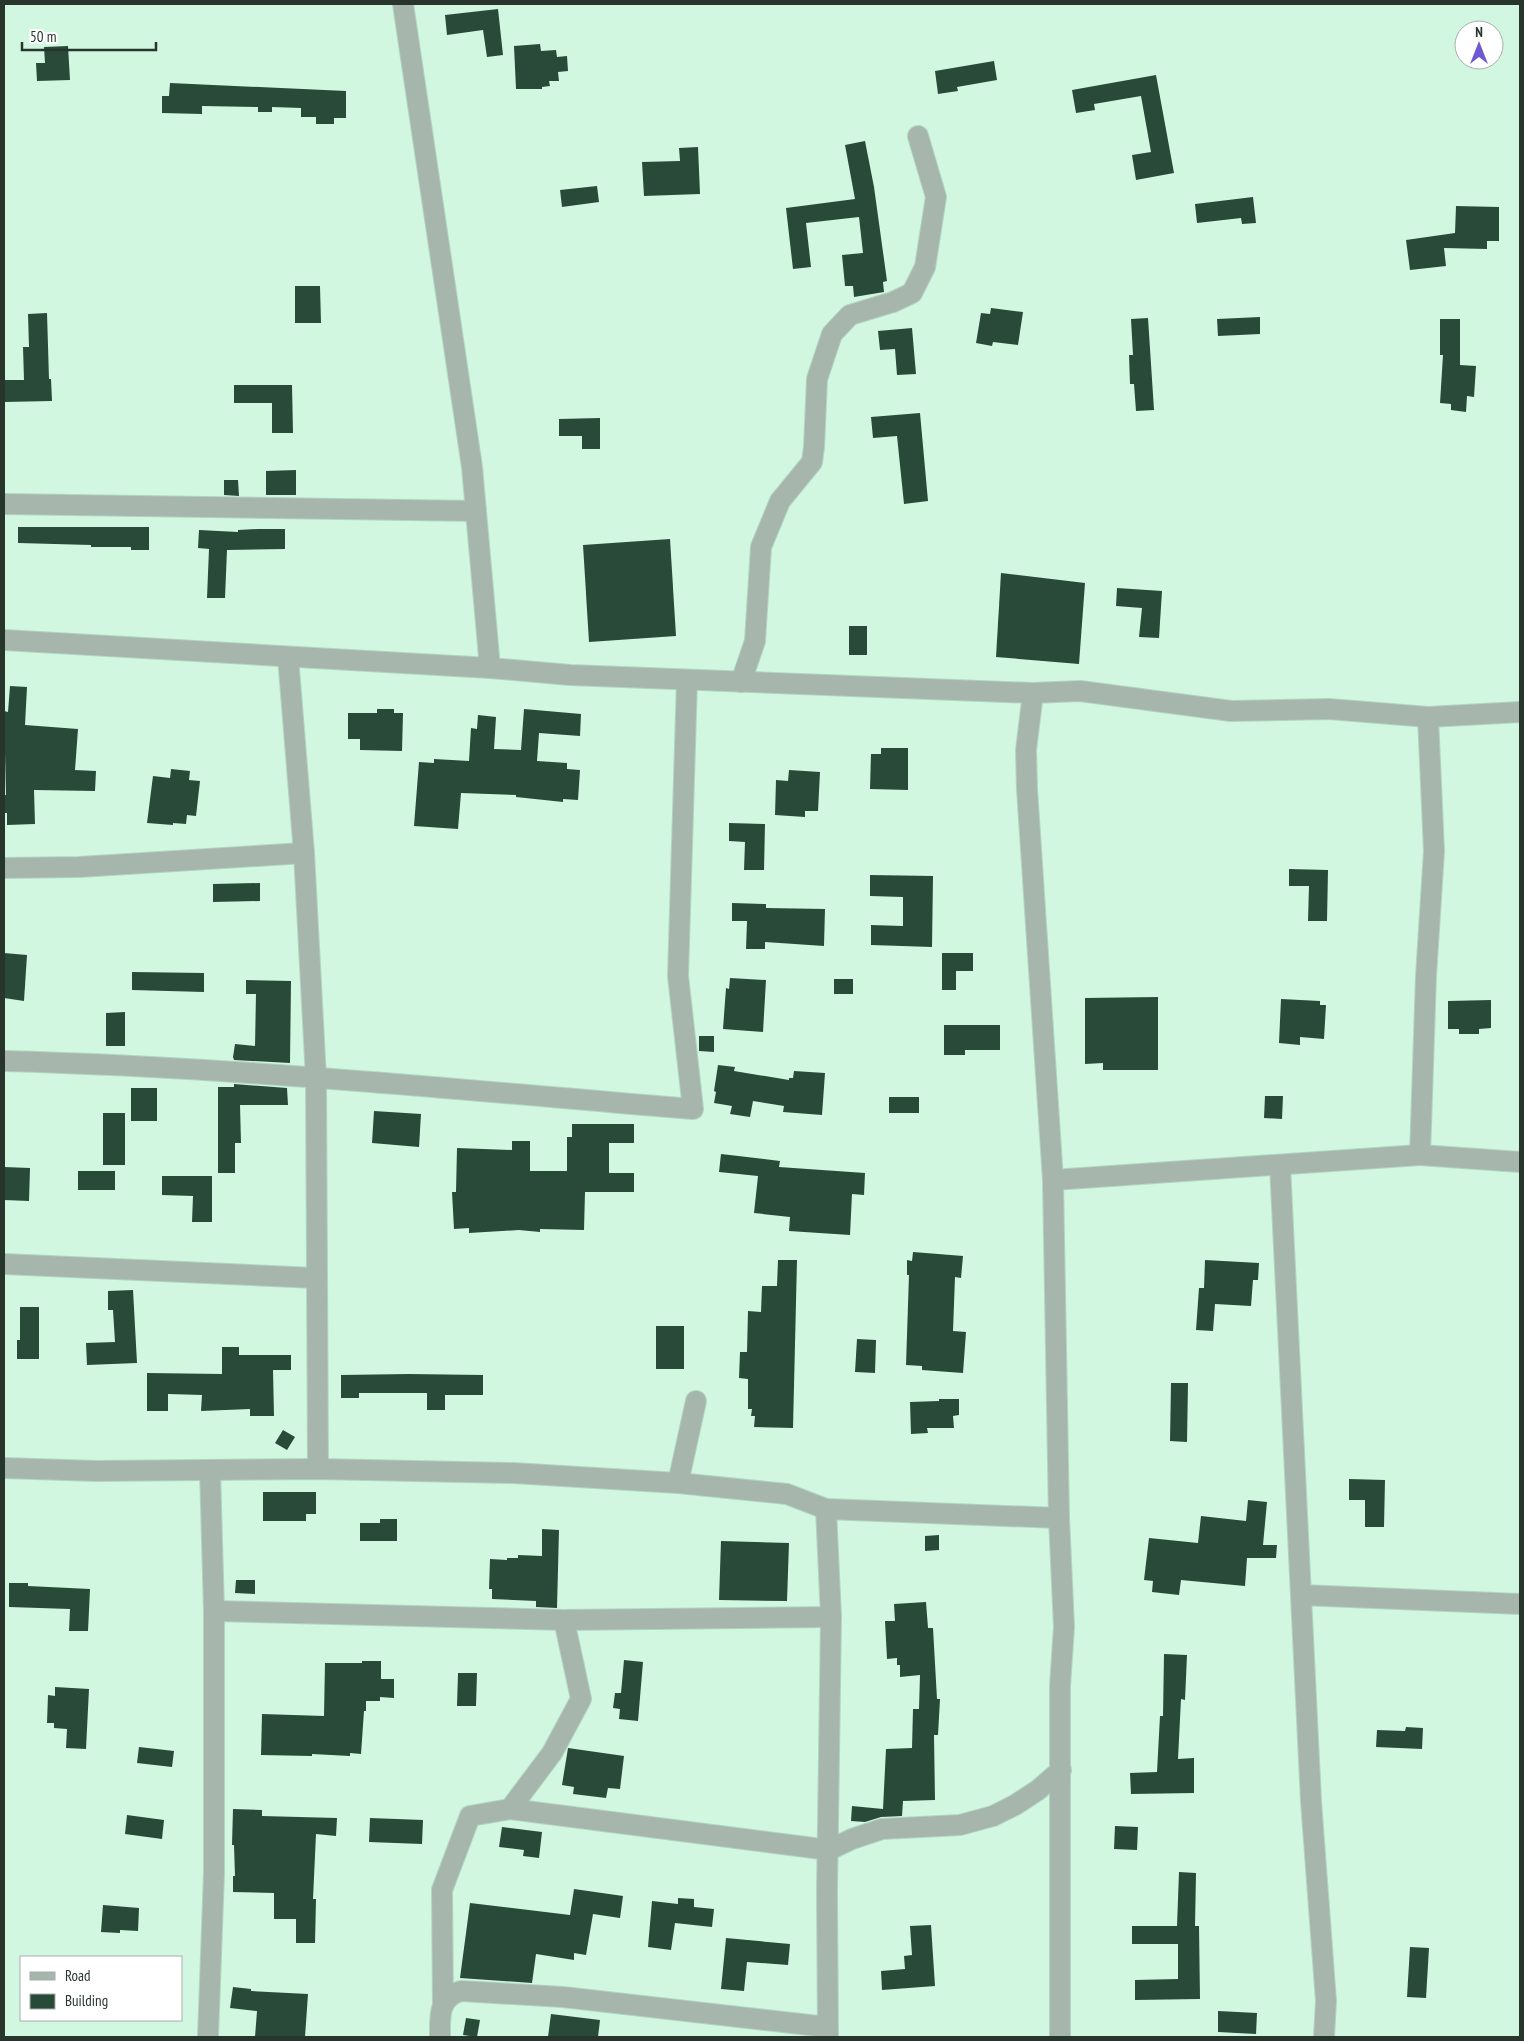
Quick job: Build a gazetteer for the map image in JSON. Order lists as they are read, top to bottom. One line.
{"legend":["Road","Building"],"scale_bar":"50 m","north":"top"}
